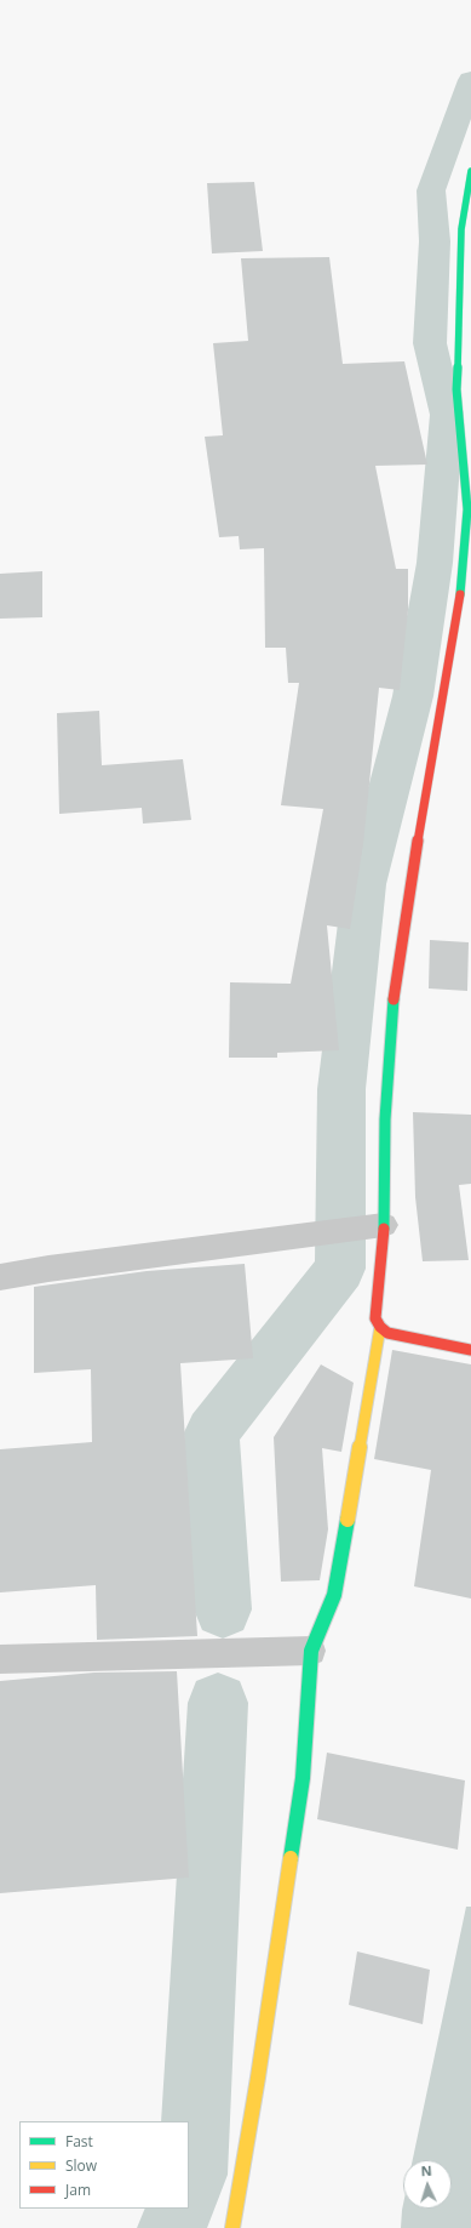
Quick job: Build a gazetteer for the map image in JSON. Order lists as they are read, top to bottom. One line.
{"legend":["Fast","Slow","Jam"],"north":"top"}
